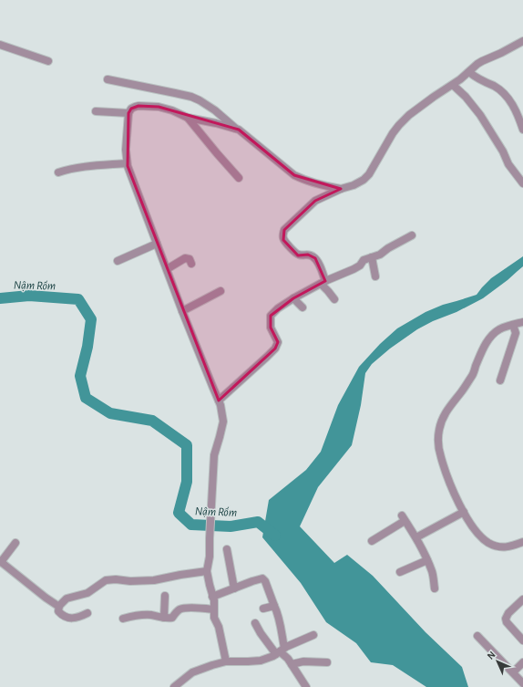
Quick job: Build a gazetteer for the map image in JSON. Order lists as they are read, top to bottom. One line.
{"water":["Nậm Rốm"],"north":"top left"}
